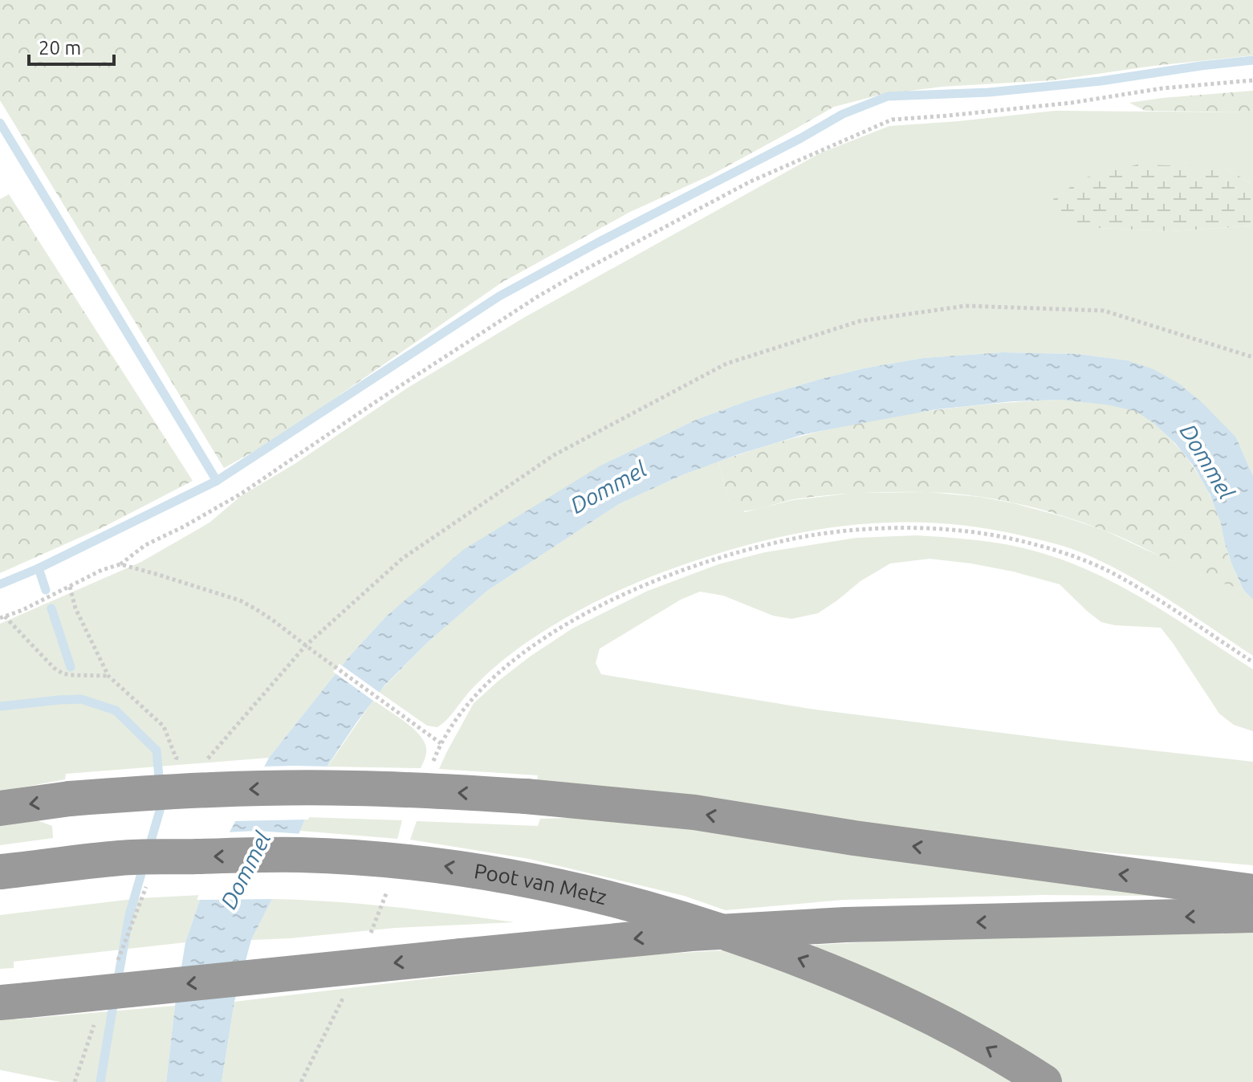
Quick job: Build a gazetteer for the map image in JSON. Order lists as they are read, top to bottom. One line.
{"streets":{"highway":["Poot van Metz"]},"water":["Dommel"],"scale_bar":"20 m"}
